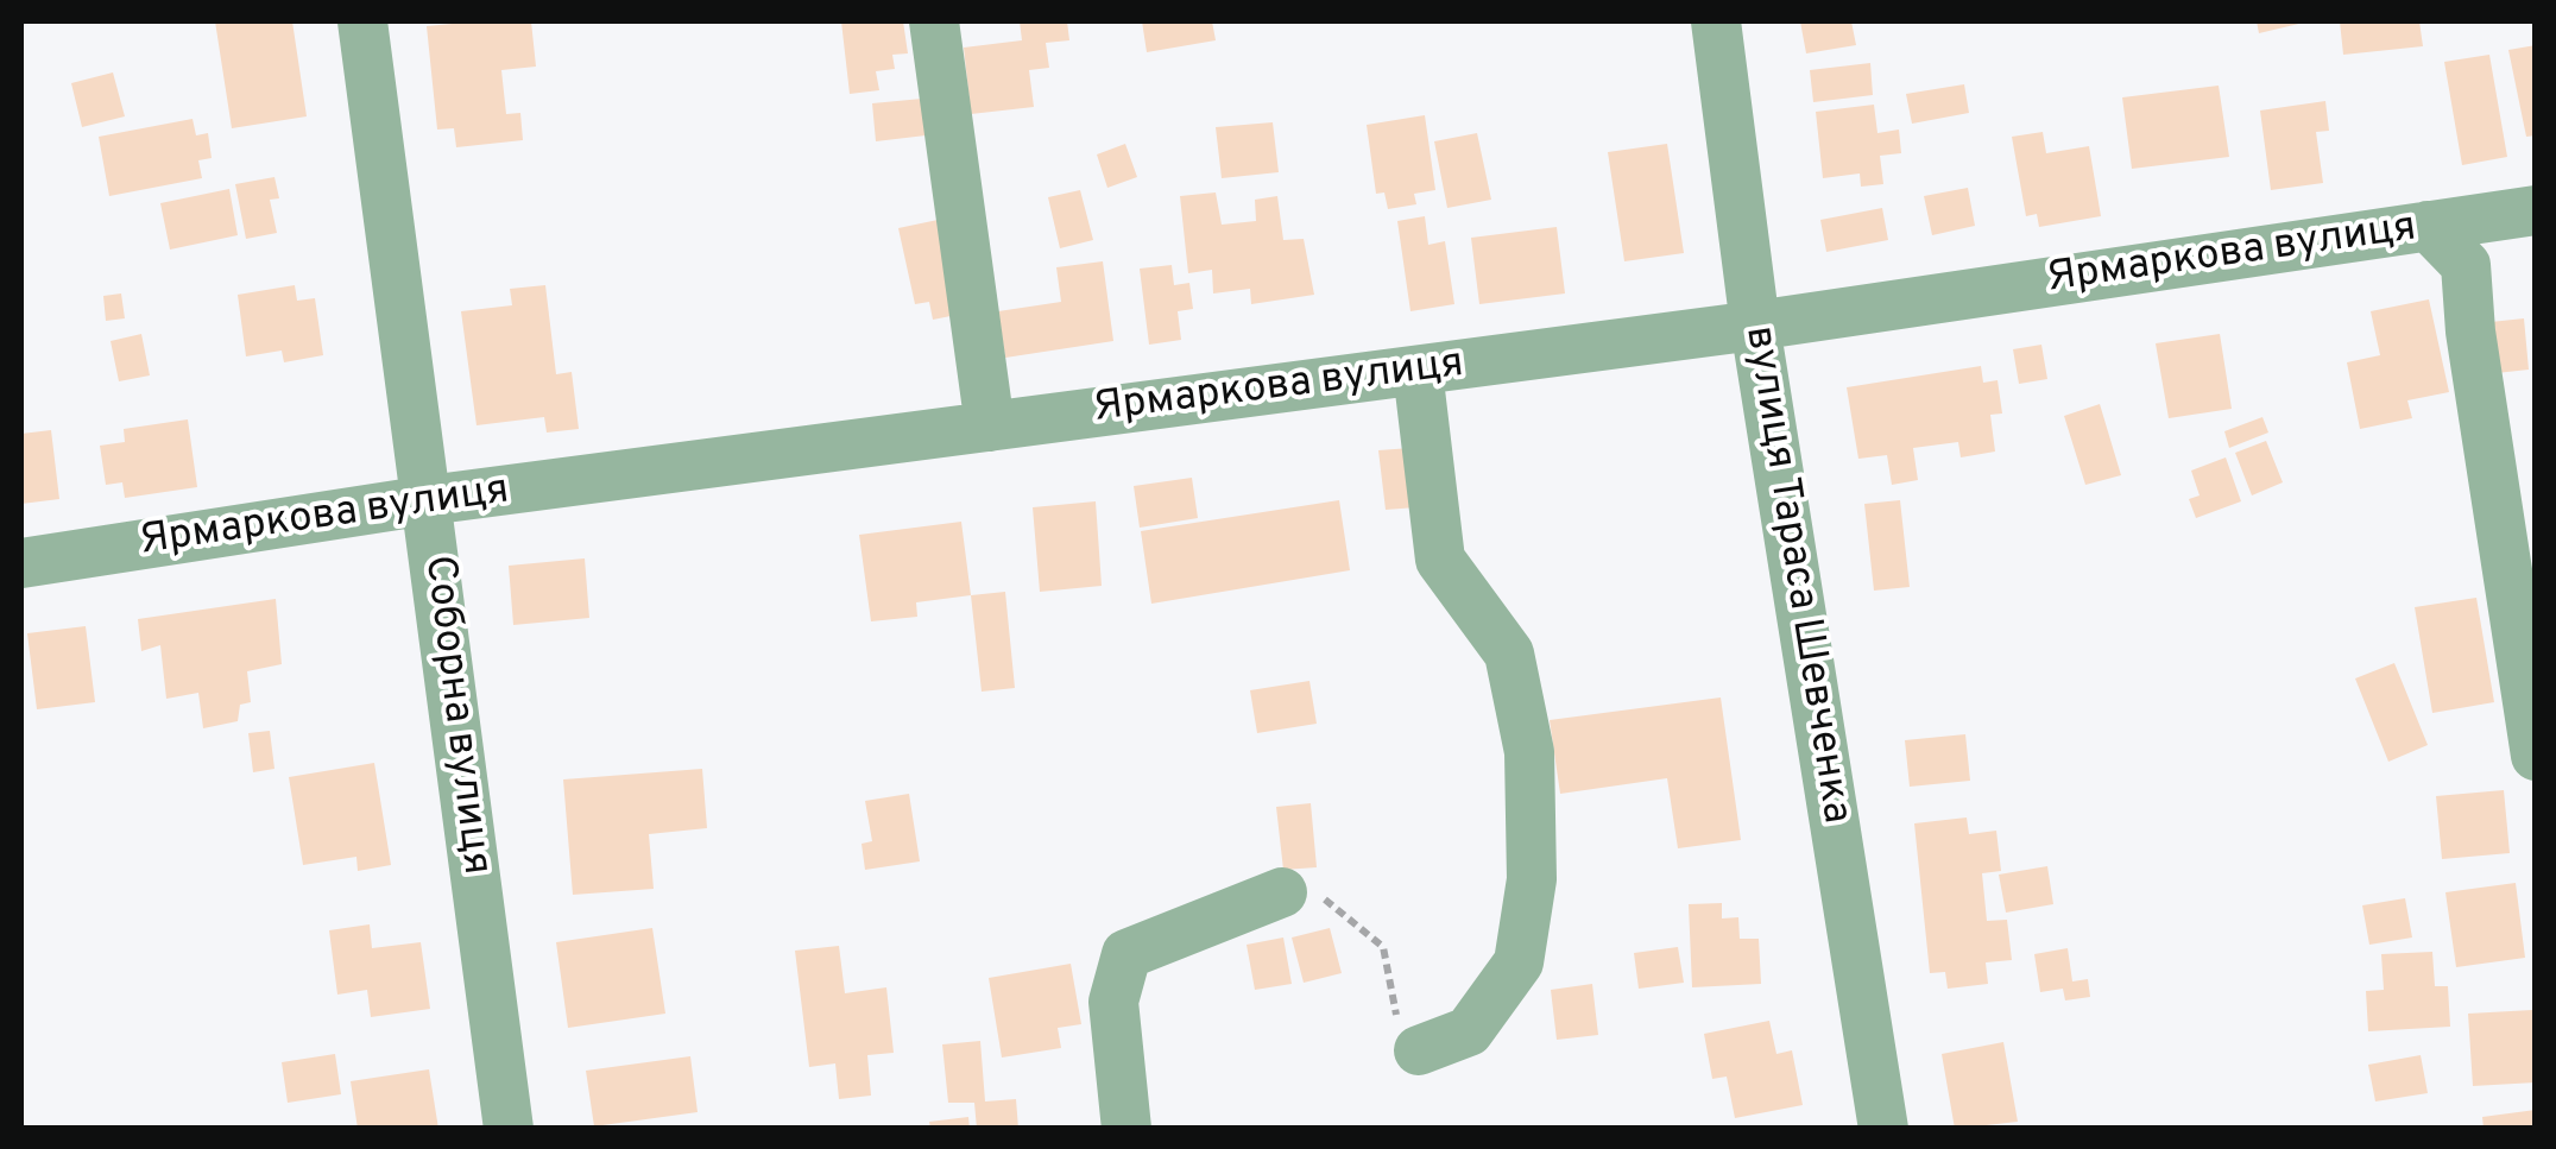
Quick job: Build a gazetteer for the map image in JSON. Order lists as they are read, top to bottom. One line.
{"streets":{"street":["Ярмаркова вулиця","вулиця Тараса Шевченка","Соборна вулиця"]},"crossings":[["Ярмаркова вулиця","вулиця Тараса Шевченка"],["Ярмаркова вулиця","Соборна вулиця"]]}
